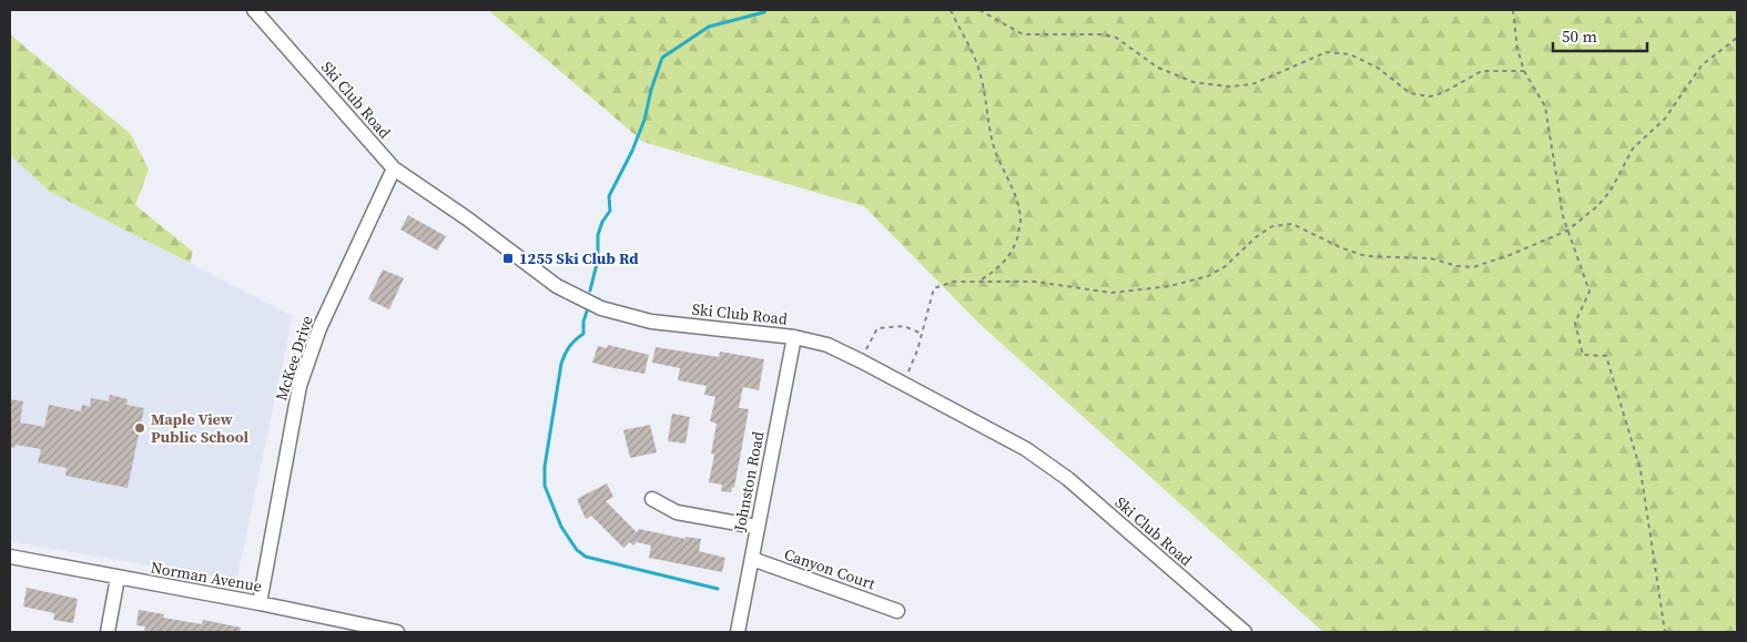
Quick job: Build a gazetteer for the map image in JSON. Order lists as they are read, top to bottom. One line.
{"streets":{"street":["Ski Club Road","McKee Drive","Johnston Road","Canyon Court","Norman Avenue"]},"crossings":[["Ski Club Road","McKee Drive"],["Ski Club Road","Johnston Road"],["McKee Drive","Norman Avenue"],["Johnston Road","Canyon Court"]],"places":{"transit":["1255 Ski Club Rd"],"other":["Maple View Public School"]},"scale_bar":"50 m"}
